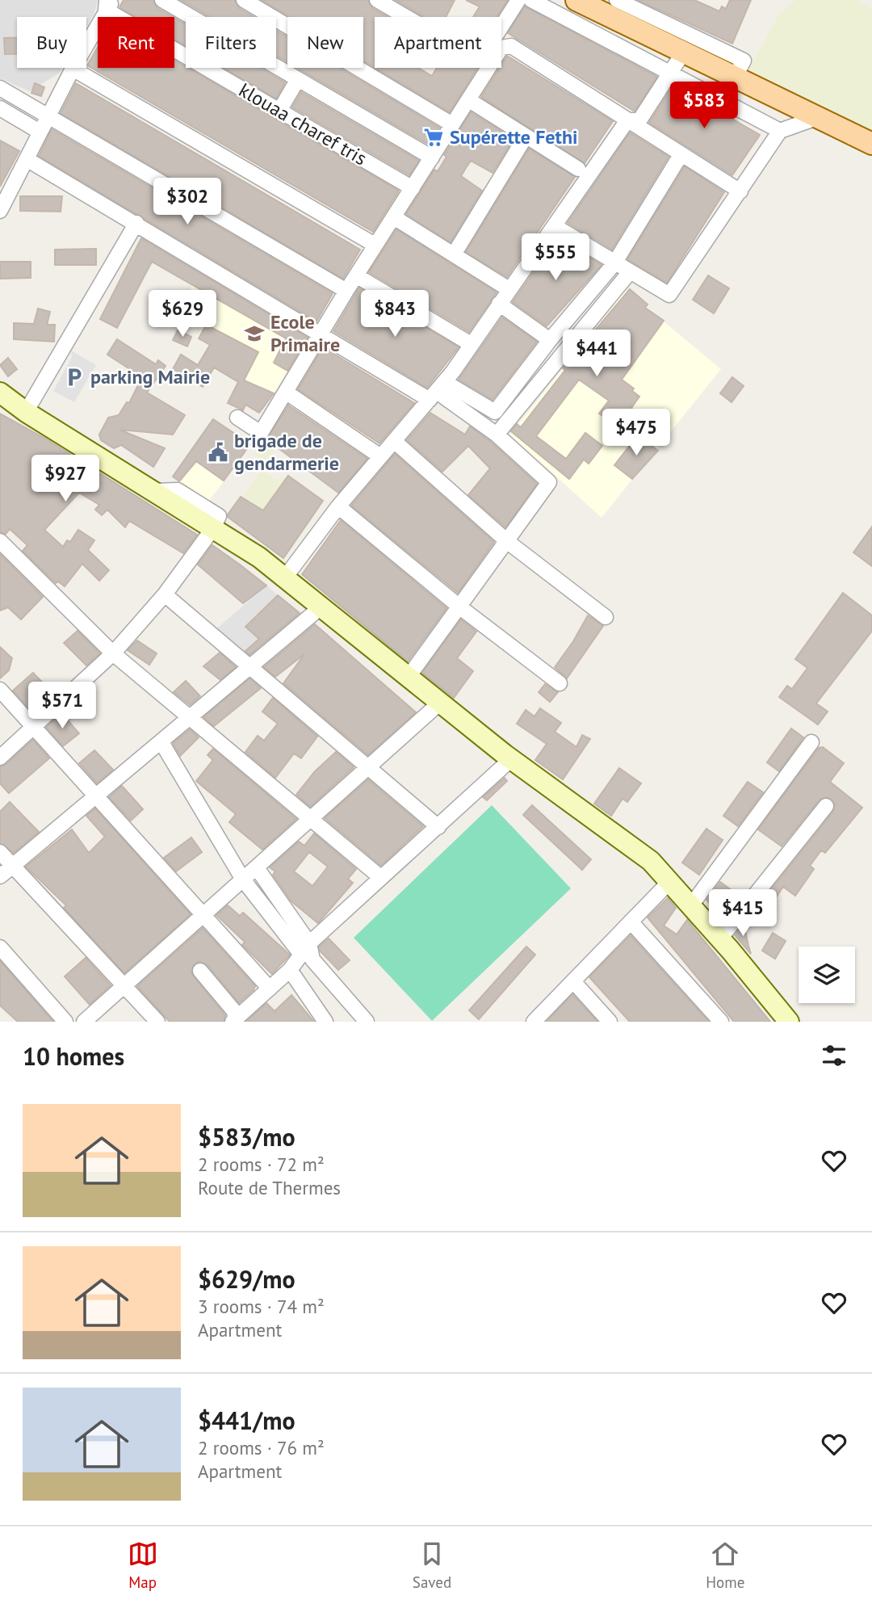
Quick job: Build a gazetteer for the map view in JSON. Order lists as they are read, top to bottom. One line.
{"streets":{"street":["klouaa charef tris"]},"places":{"supermarket":["Supérette Fethi"],"school or university":["Ecole Primaire"],"parking":["parking Mairie"],"public building":["brigade de gendarmerie"]},"page":{"chip":["Buy","Rent","Filters","New","Apartment"],"price":["$583","$302","$555","$629","$843","$441","$475","$927","$571","$415"],"heading":"10 homes","list":[{"name":"$583/mo","note":"2 rooms · 72 m² · Route de Thermes"},{"name":"$629/mo","note":"3 rooms · 74 m² · Apartment"},{"name":"$441/mo","note":"2 rooms · 76 m² · Apartment"}],"tabs":["Map","Saved","Home"]}}
